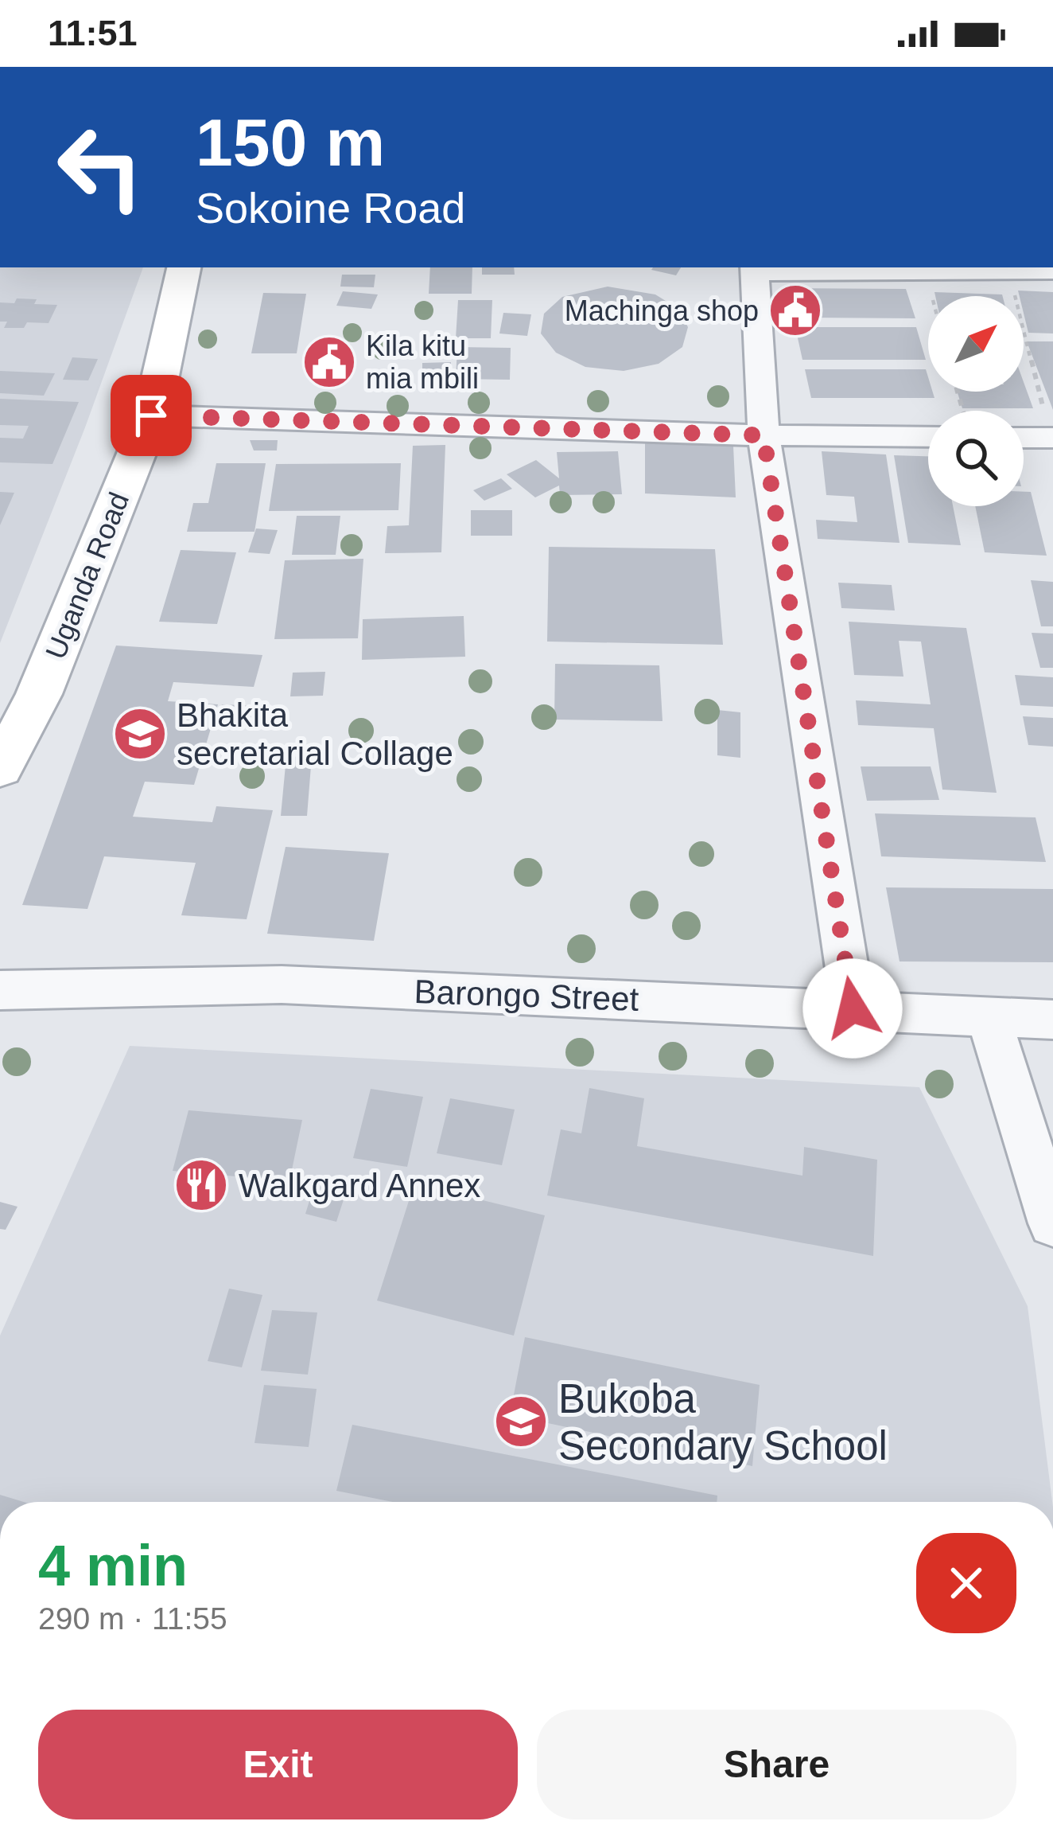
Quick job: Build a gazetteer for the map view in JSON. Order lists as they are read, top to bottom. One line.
{"streets":{"main road":["Uganda Road"],"street":["Barongo Street"]},"places":{"public building":["Machinga shop","Kila kitu mia mbili"],"school or university":["Bhakita secretarial Collage","Bukoba Secondary School"],"restaurant":["Walkgard Annex"]},"north":"top right","page":{"status":"11:51","turn":["150 m","Sokoine Road"],"heading":["4 min","290 m · 11:55"],"buttons":["Exit","Share"]}}
